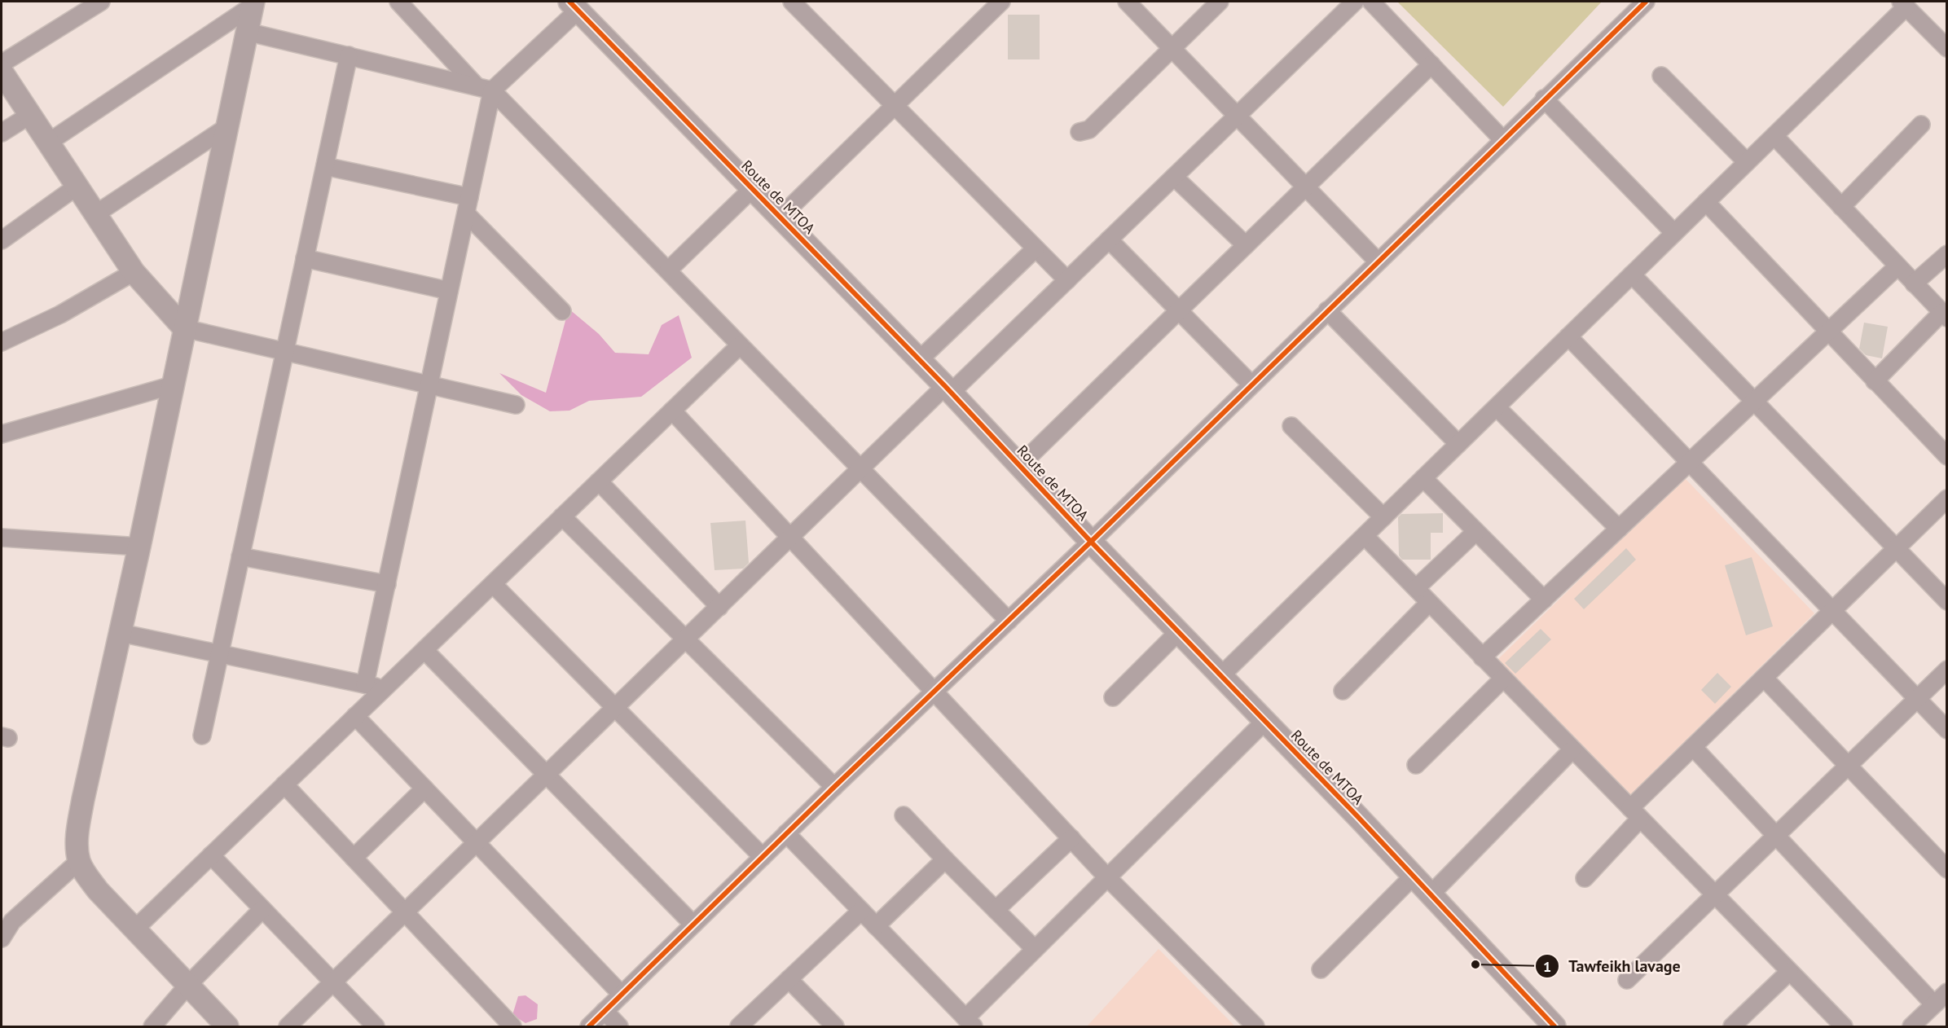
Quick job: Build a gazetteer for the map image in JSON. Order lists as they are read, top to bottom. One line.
{"streets":{"street":["Route de MTOA"]},"places":["Tawfeikh lavage"]}
